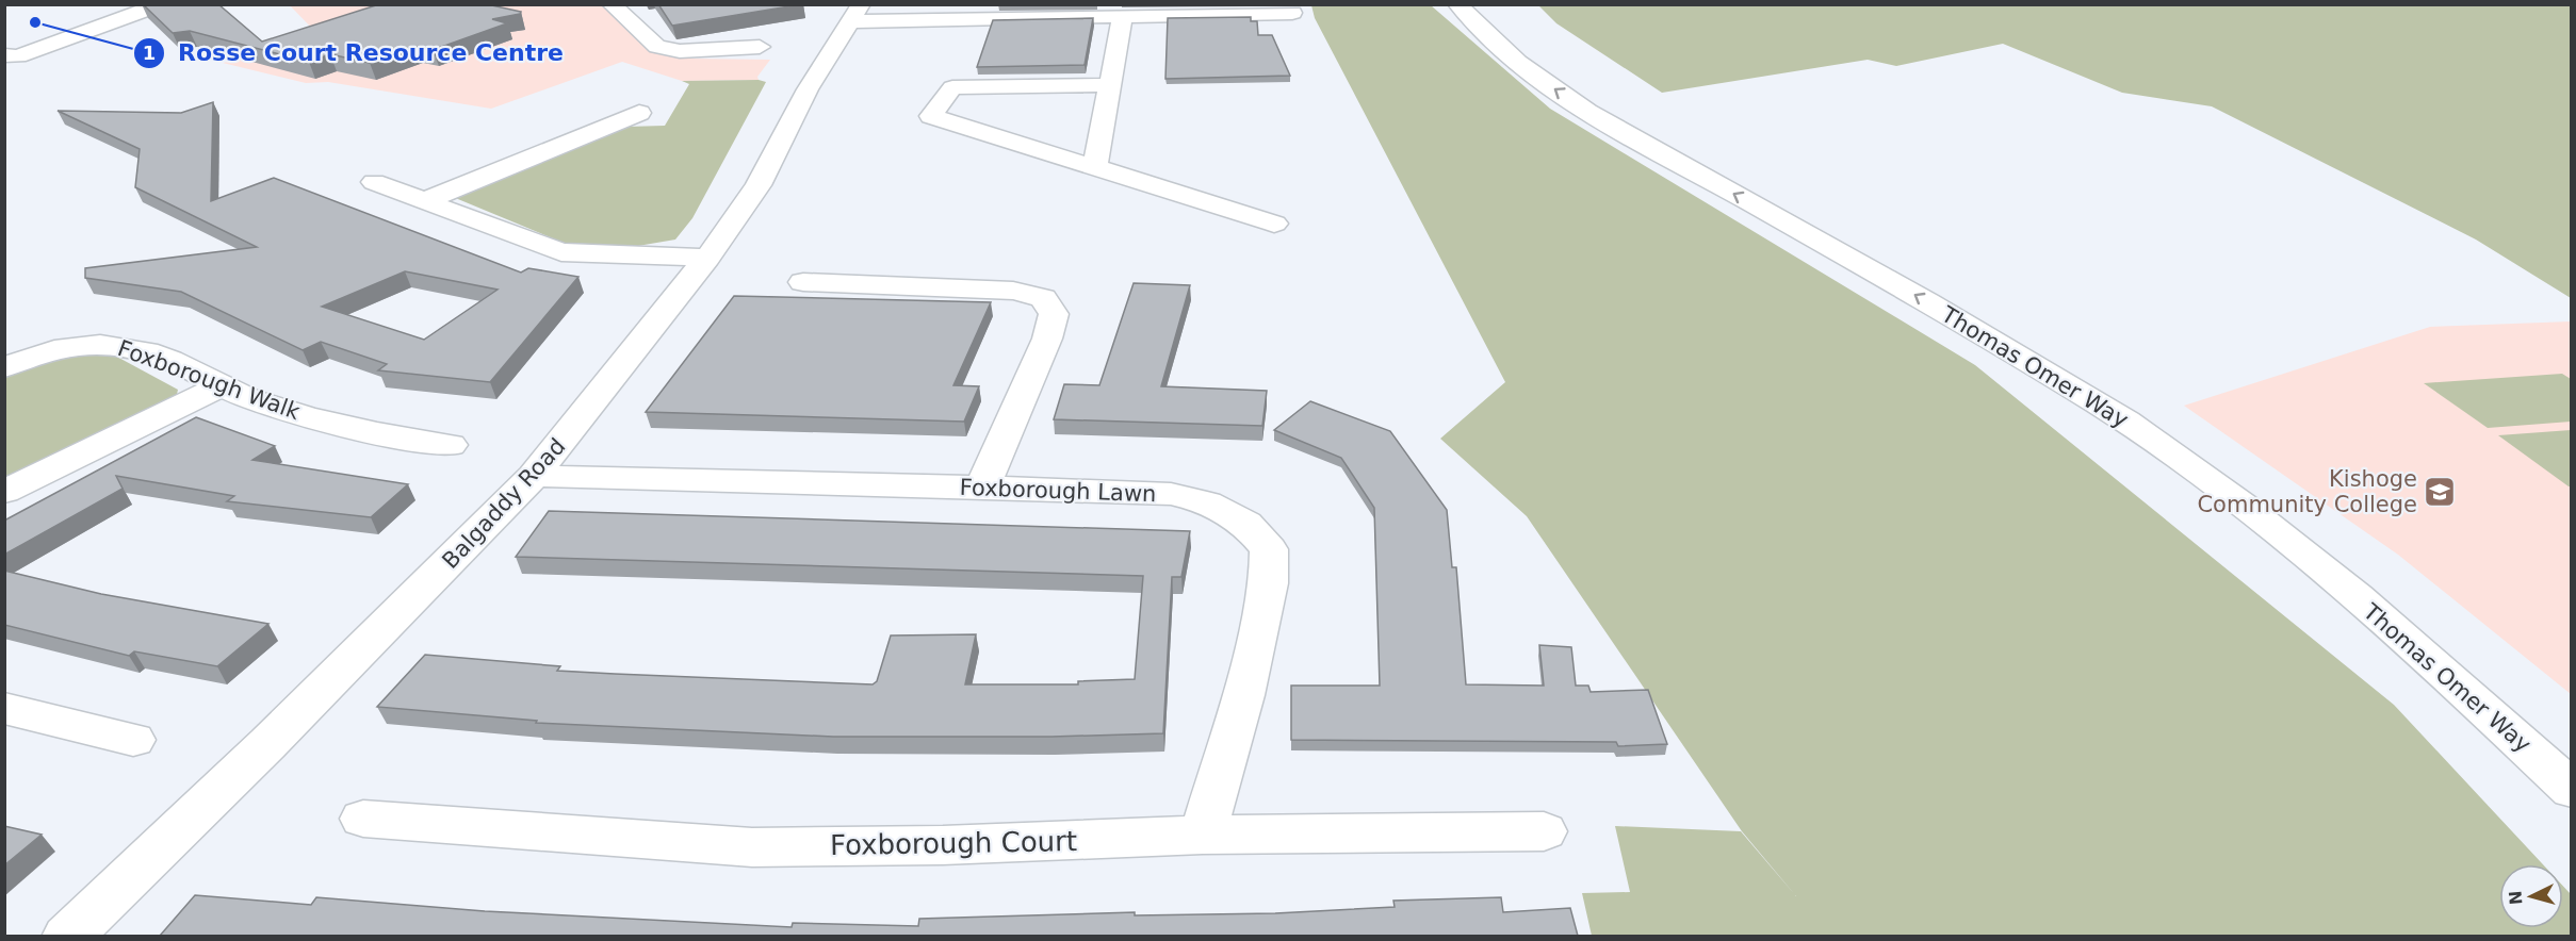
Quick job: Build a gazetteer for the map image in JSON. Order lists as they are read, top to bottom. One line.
{"streets":{"street":["Thomas Omer Way","Foxborough Walk","Foxborough Lawn","Balgaddy Road","Foxborough Court"]},"crossings":[["Foxborough Lawn","Balgaddy Road"],["Foxborough Lawn","Foxborough Court"]],"places":{"other":["Rosse Court Resource Centre"],"school or university":["Kishoge Community College"]},"north":"left"}
